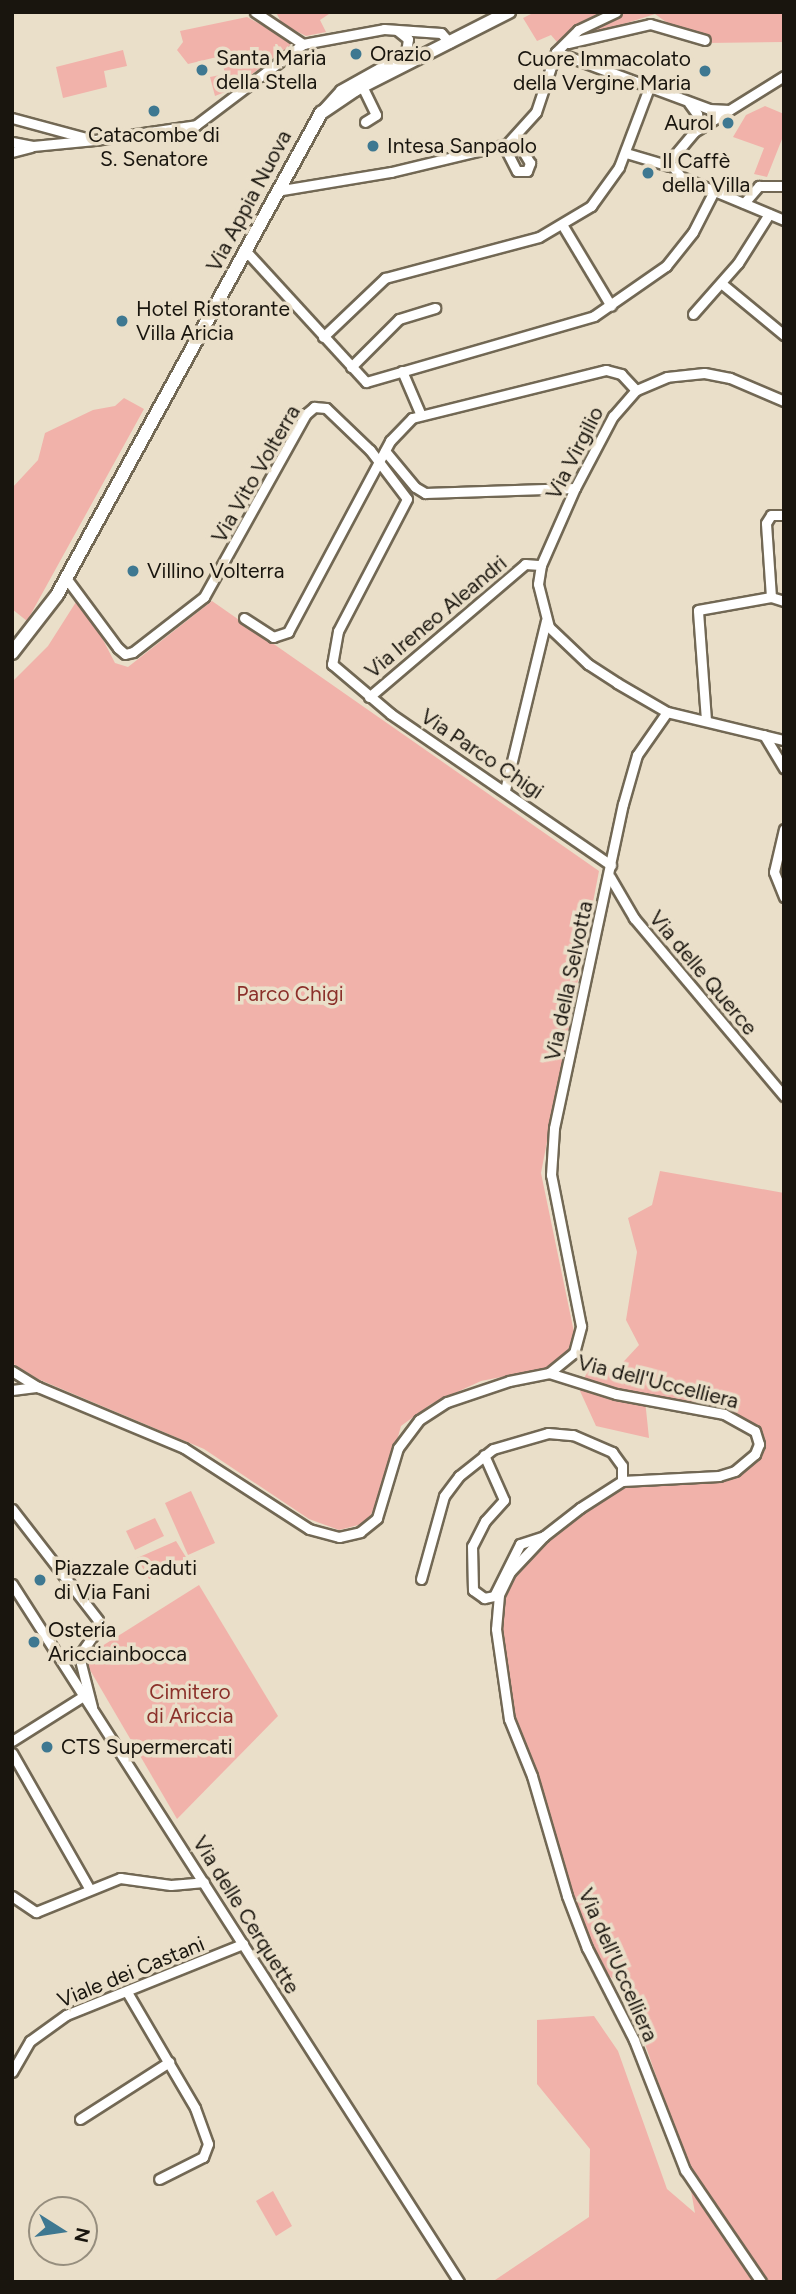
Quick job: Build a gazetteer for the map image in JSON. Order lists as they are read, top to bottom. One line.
{"streets":{"main road":["Via Appia Nuova"],"street":["Via Virgilio","Via Vito Volterra","Via Ireneo Aleandri","Via Parco Chigi","Via delle Querce","Via della Selvotta","Via dell'Uccelliera","Via delle Cerquette","Viale dei Castani"]},"crossings":[["Via Appia Nuova","Via Vito Volterra"],["Via Virgilio","Via Ireneo Aleandri"],["Via Vito Volterra","Via Parco Chigi"],["Via Ireneo Aleandri","Via Parco Chigi"],["Via Parco Chigi","Via delle Querce"],["Via Parco Chigi","Via della Selvotta"],["Via delle Querce","Via della Selvotta"],["Via della Selvotta","Via dell'Uccelliera"],["Via delle Cerquette","Viale dei Castani"]],"parks":["Parco Chigi","Cimitero di Ariccia"],"places":["Orazio","Santa Maria della Stella","Cuore Immacolato della Vergine Maria","Catacombe di S. Senatore","Aurol","Intesa Sanpaolo","Il Caffè della Villa","Hotel Ristorante Villa Aricia","Villino Volterra","Piazzale Caduti di Via Fani","Osteria Aricciainbocca","CTS Supermercati"],"north":"right"}
